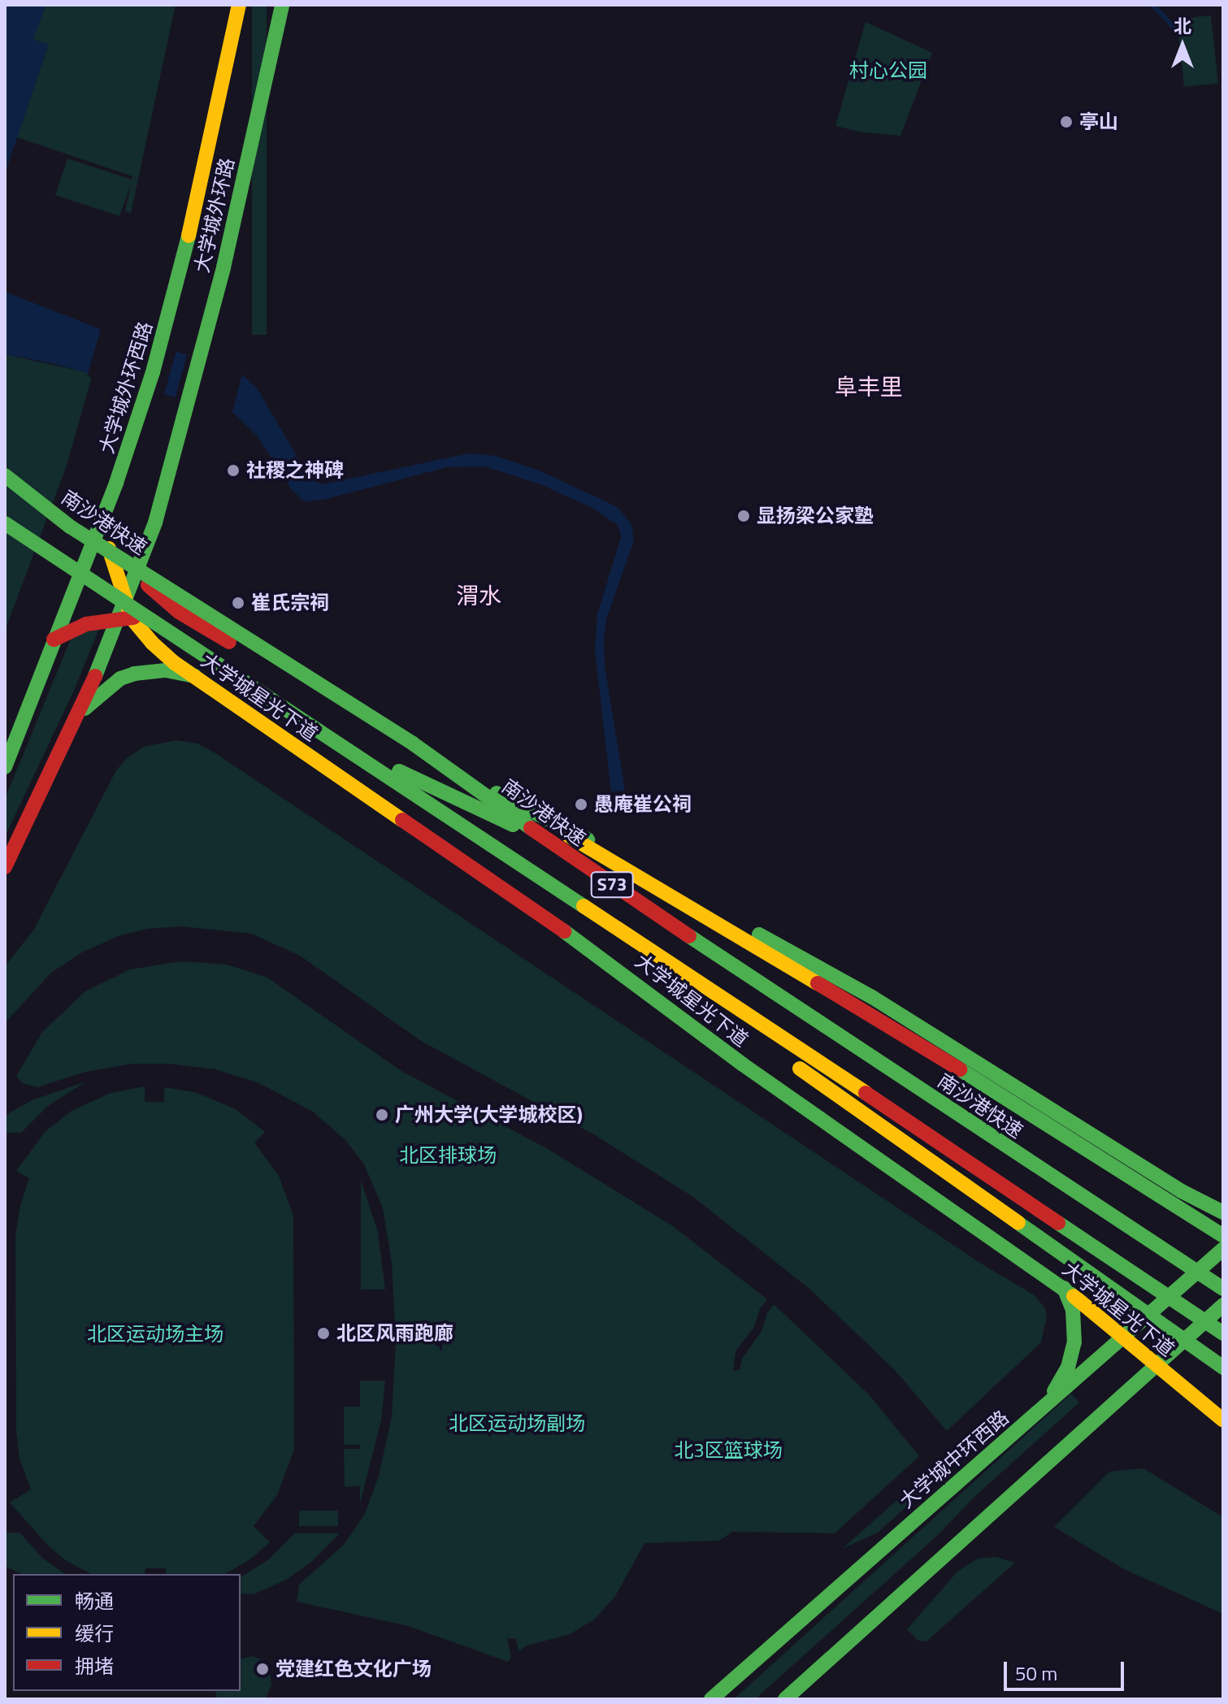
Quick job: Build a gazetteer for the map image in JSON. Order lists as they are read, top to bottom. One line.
{"streets":{"main road":["大学城外环路","大学城外环西路","南沙港快速","大学城星光下道","S73","大学城中环西路"]},"crossings":[["大学城外环西路","大学城星光下道"],["大学城星光下道","大学城中环西路"]],"districts":["阜丰里","渭水"],"parks":["村心公园","北区排球场","北区运动场主场","北区运动场副场","北3区篮球场"],"places":["亭山","社稷之神碑","显扬梁公家塾","崔氏宗祠","愚庵崔公祠","广州大学(大学城校区)","北区风雨跑廊","党建红色文化广场"],"legend":["畅通","缓行","拥堵"],"scale_bar":"50 m","north":"top"}
